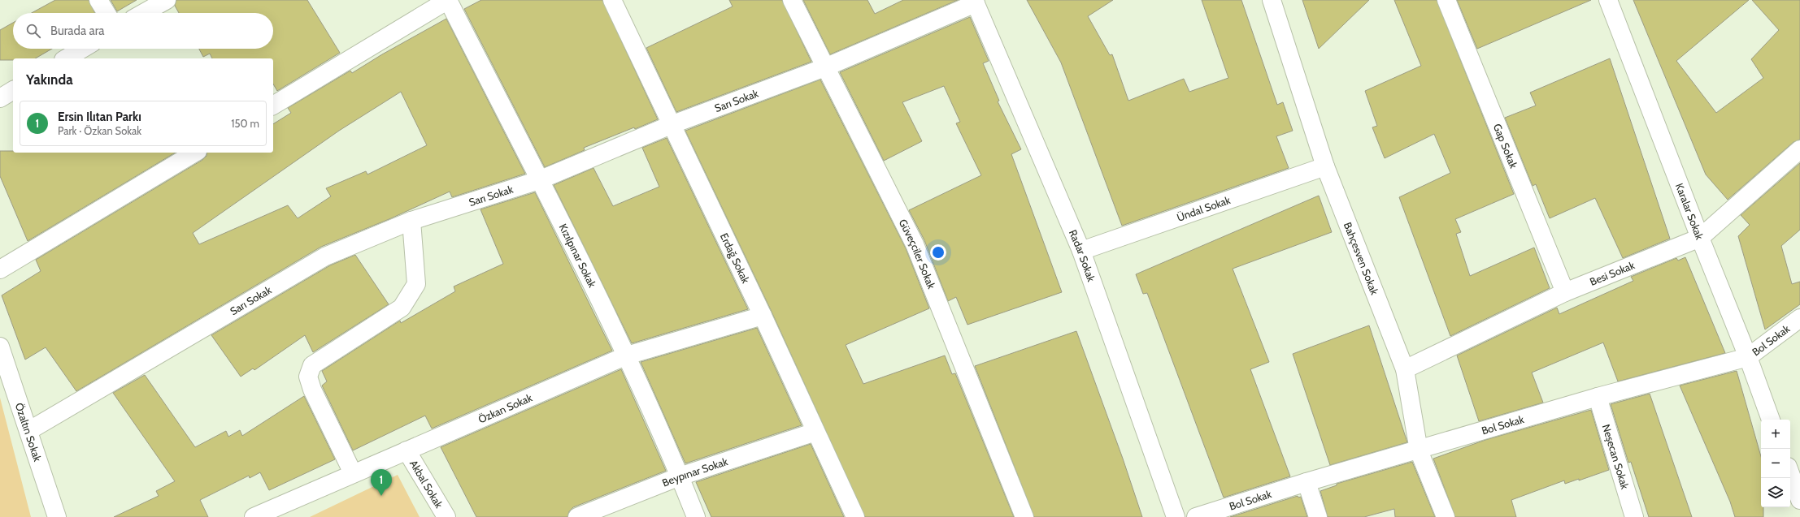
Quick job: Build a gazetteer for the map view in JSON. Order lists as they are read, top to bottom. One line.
{"streets":{"street":["Sarı Sokak","Gap Sokak","Ündal Sokak","Karalar Sokak","Güveçciler Sokak","Radar Sokak","Kızılpınar Sokak","Erdağ Sokak","Bahçesven Sokak","Besi Sokak","Bol Sokak","Özkan Sokak","Özaltın Sokak","Neşecan Sokak","Beypınar Sokak","Akbal Sokak"]},"crossings":[["Sarı Sokak","Güveçciler Sokak"],["Sarı Sokak","Radar Sokak"],["Sarı Sokak","Kızılpınar Sokak"],["Sarı Sokak","Erdağ Sokak"],["Sarı Sokak","Özaltın Sokak"],["Gap Sokak","Besi Sokak"],["Ündal Sokak","Radar Sokak"],["Ündal Sokak","Bahçesven Sokak"],["Karalar Sokak","Besi Sokak"],["Karalar Sokak","Bol Sokak"],["Kızılpınar Sokak","Özkan Sokak"],["Kızılpınar Sokak","Beypınar Sokak"],["Erdağ Sokak","Özkan Sokak"],["Erdağ Sokak","Beypınar Sokak"],["Bahçesven Sokak","Besi Sokak"],["Bahçesven Sokak","Bol Sokak"],["Bol Sokak","Neşecan Sokak"],["Özkan Sokak","Akbal Sokak"]],"page":{"search":"Burada ara","heading":"Yakında","list":[{"mark":"1","name":"Ersin Ilıtan Parkı","note":"Park · Özkan Sokak","value":"150 m"}],"map_buttons":["+","−"],"pins":"1"}}
